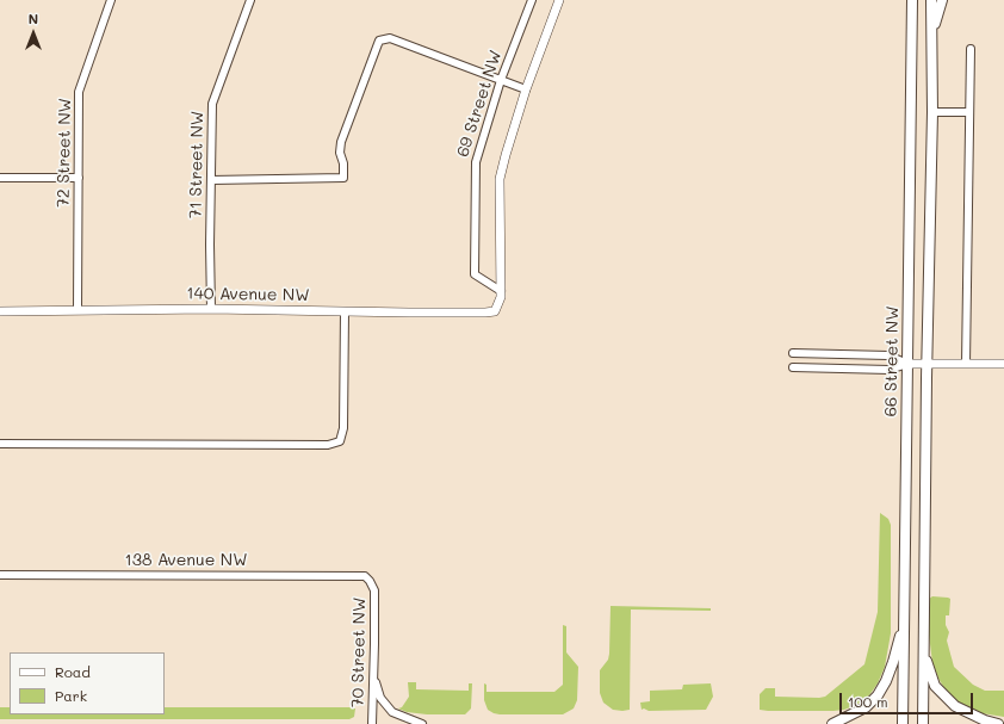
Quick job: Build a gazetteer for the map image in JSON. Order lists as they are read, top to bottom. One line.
{"streets":{"main road":["66 Street NW"],"street":["69 Street NW","72 Street NW","71 Street NW","140 Avenue NW","138 Avenue NW","70 Street NW"]},"crossings":[["69 Street NW","140 Avenue NW"],["72 Street NW","140 Avenue NW"],["71 Street NW","140 Avenue NW"],["138 Avenue NW","70 Street NW"]],"legend":["Road","Park"],"scale_bar":"100 m","north":"top"}
